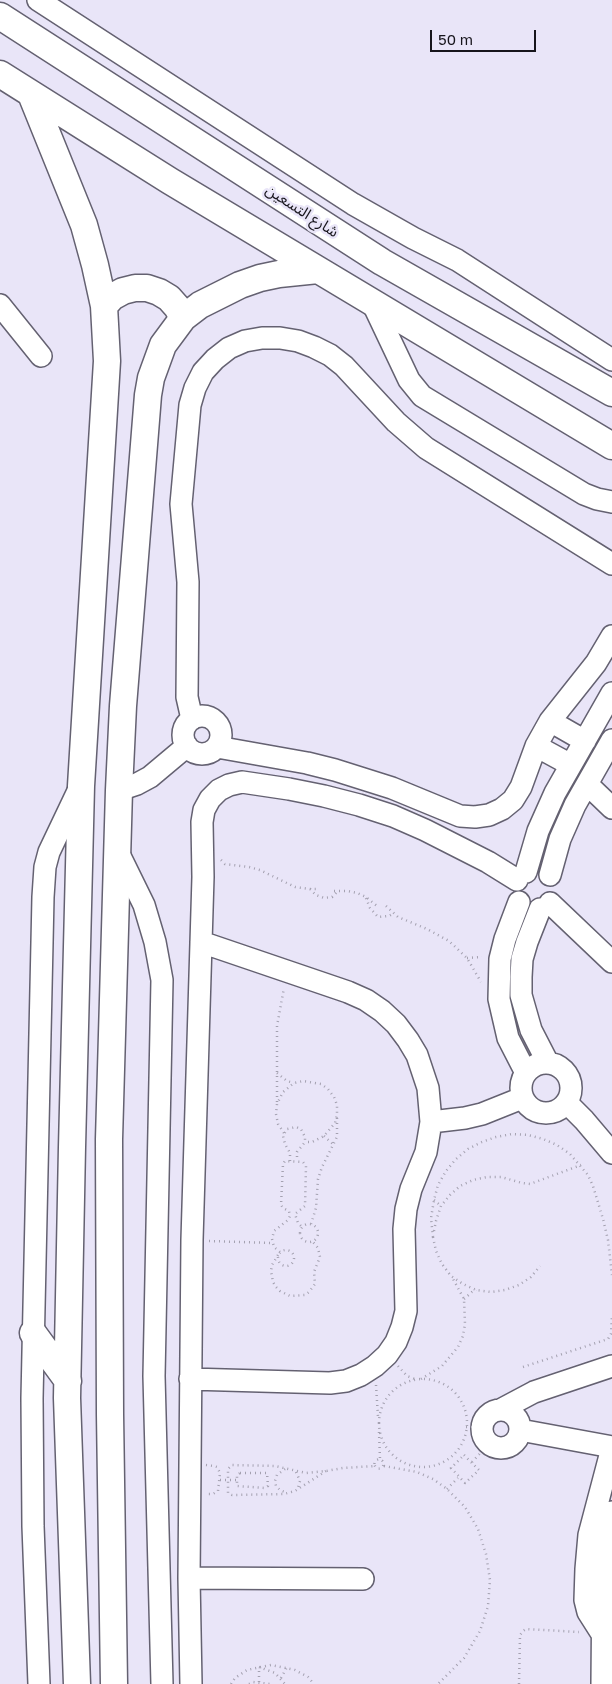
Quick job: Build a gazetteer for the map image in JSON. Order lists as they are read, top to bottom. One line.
{"streets":{"main road":["شارع التسعين"]},"scale_bar":"50 m"}
